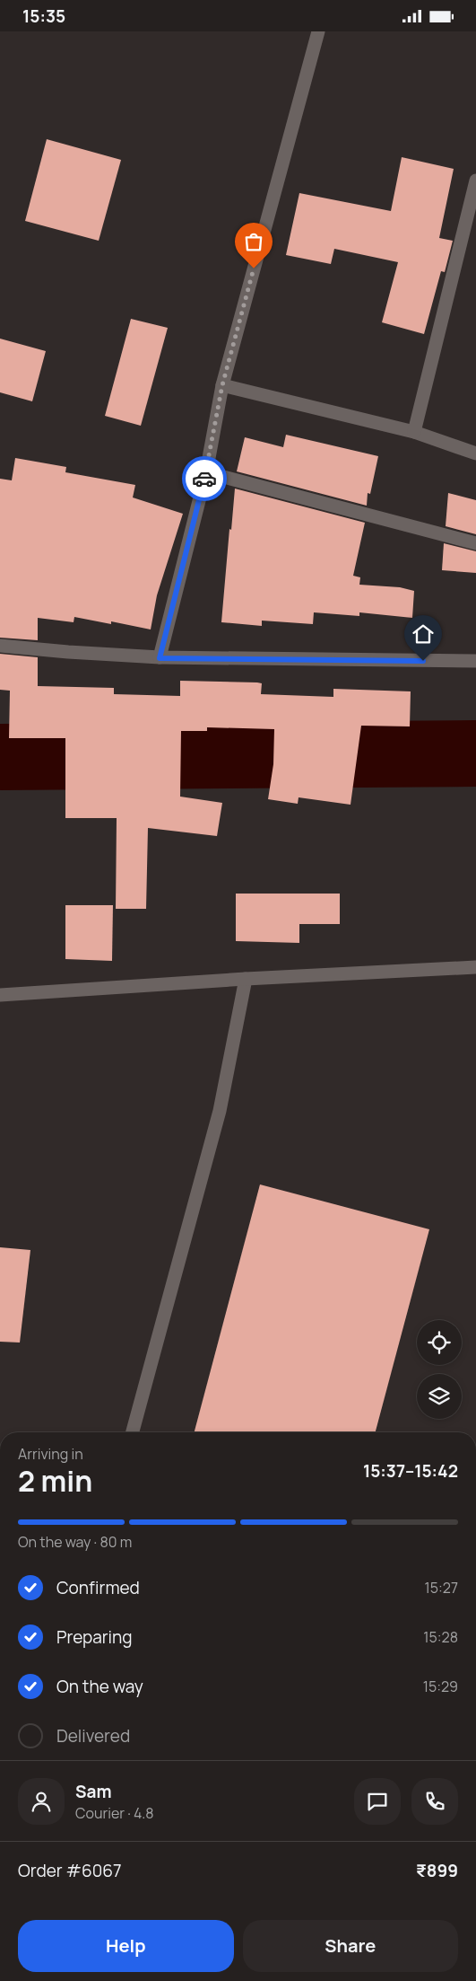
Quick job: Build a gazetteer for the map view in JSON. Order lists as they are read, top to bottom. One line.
{"page":{"status":"15:35","heading":["2 min","Arriving in","15:37–15:42"],"panel":["Sam","Courier · 4.8","Order #6067","₹899"],"bar":"On the way · 80 m","list":[["Confirmed","15:27"],["Preparing","15:28"],["On the way","15:29"],"Delivered"],"buttons":["Help","Share"]}}
